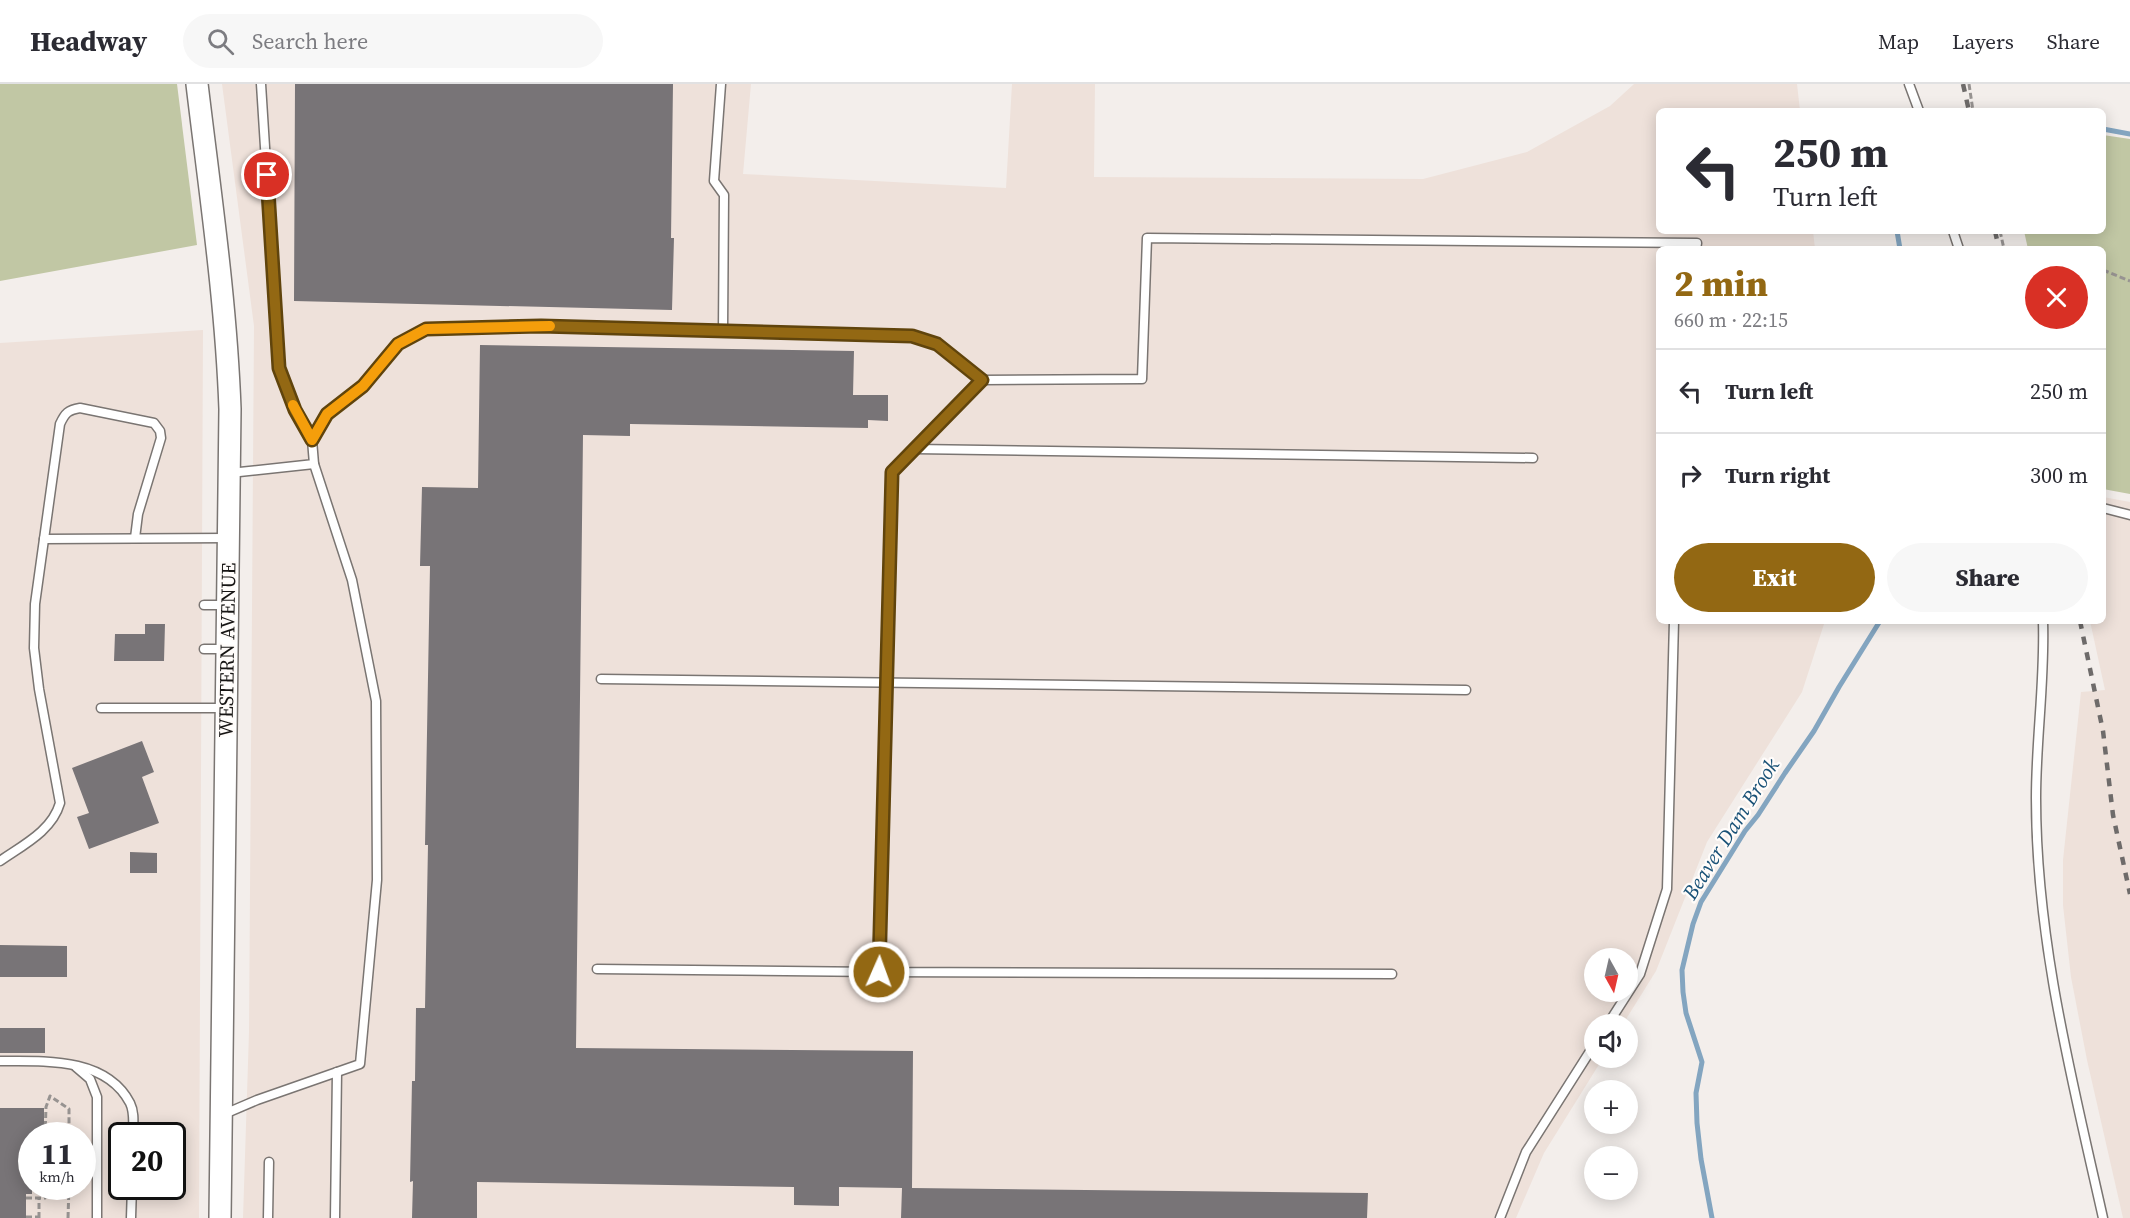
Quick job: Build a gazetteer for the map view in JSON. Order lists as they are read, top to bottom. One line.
{"streets":{"street":["WESTERN AVENUE"]},"water":["Beaver Dam Brook"],"north":"bottom","page":{"header":"Headway","search":"Search here","nav":["Map","Layers","Share"],"turn":["250 m","Turn left"],"heading":["2 min","660 m · 22:15"],"list":[{"name":"Turn left","value":"250 m"},{"name":"Turn right","value":"300 m"}],"buttons":["Exit","Share"],"map_buttons":["+","−"],"speed":"11 km/h","limit":"20"}}
